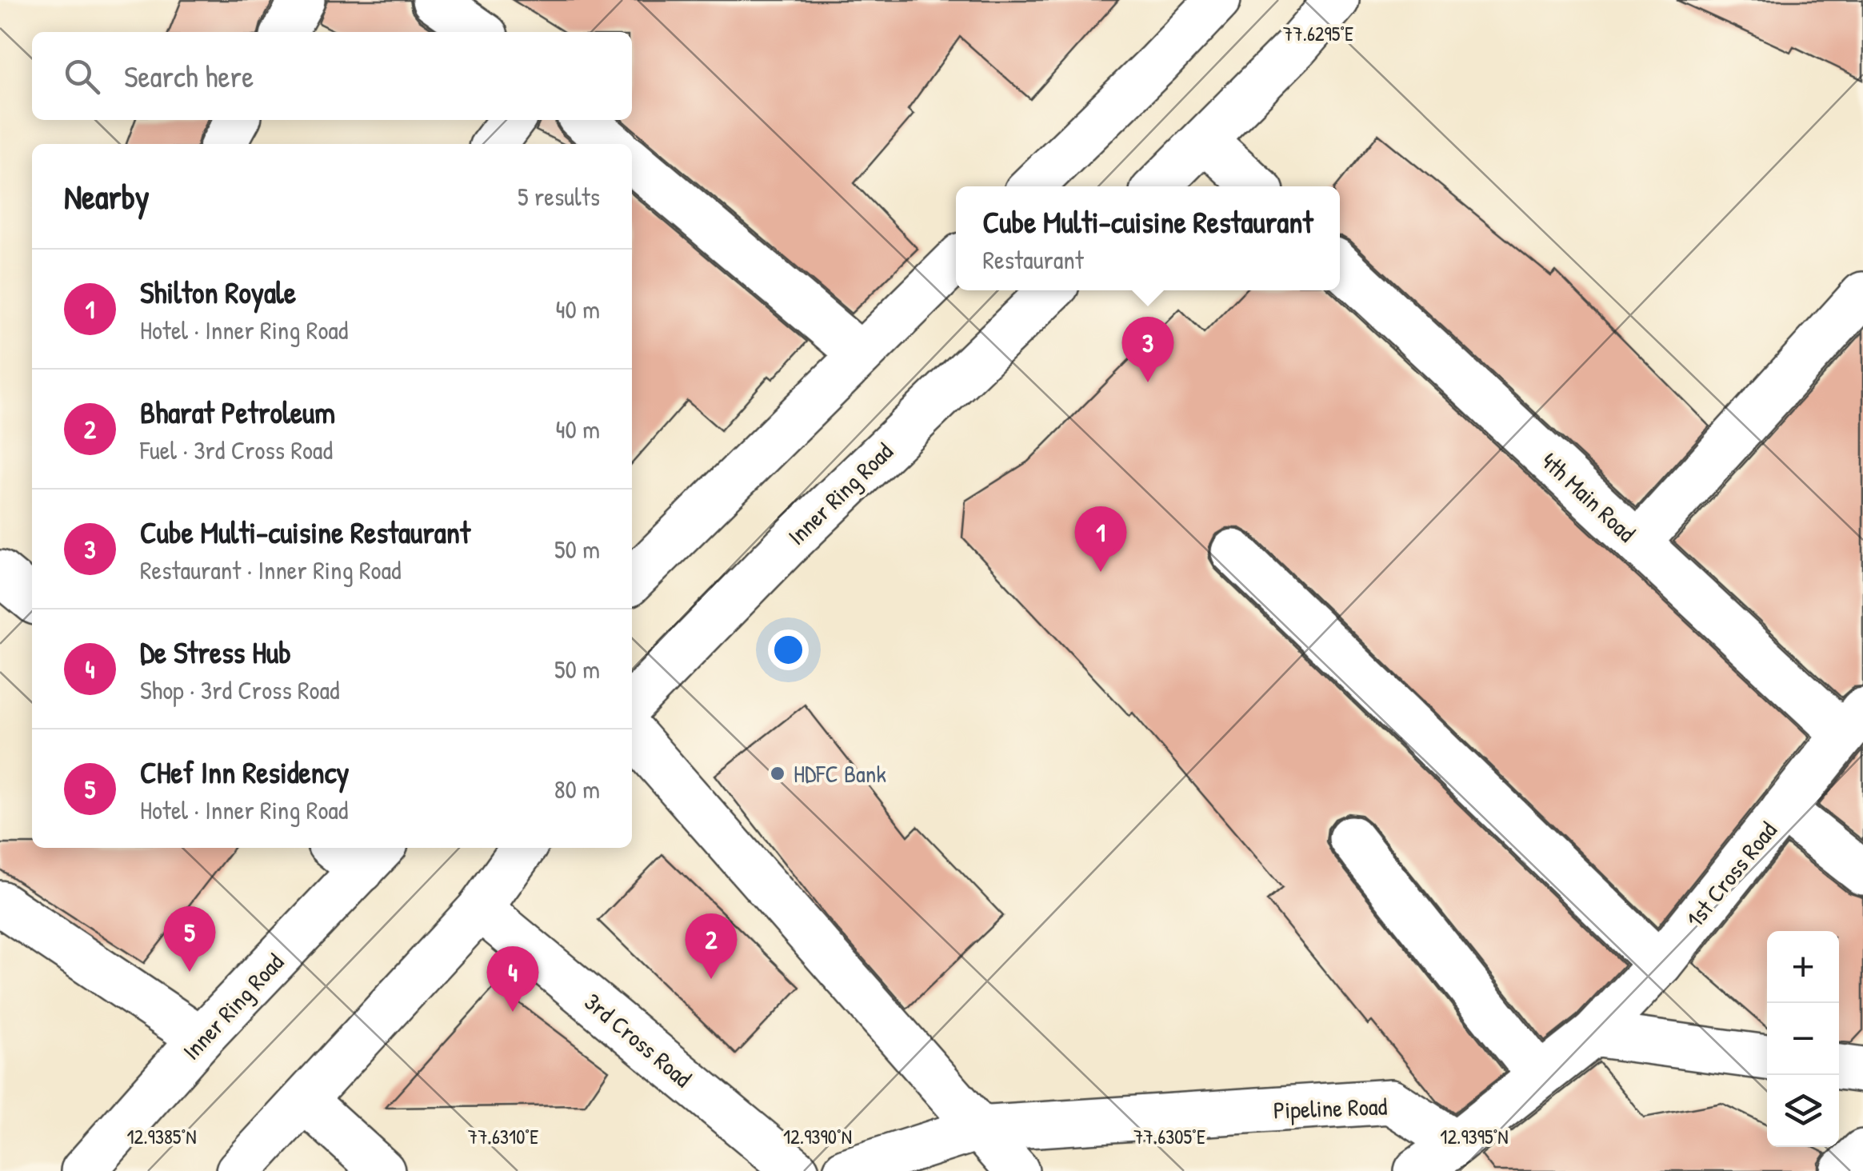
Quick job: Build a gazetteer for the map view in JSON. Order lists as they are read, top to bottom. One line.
{"streets":{"street":["Inner Ring Road","4th Main Road","1st Cross Road","3rd Cross Road","Pipeline Road"]},"crossings":[["4th Main Road","1st Cross Road"]],"places":["HDFC Bank"],"page":{"search":"Search here","heading":["Nearby","5 results"],"popup":["Cube Multi-cuisine Restaurant","Restaurant"],"list":[{"mark":"1","name":"Shilton Royale","note":"Hotel · Inner Ring Road","value":"40 m"},{"mark":"2","name":"Bharat Petroleum","note":"Fuel · 3rd Cross Road","value":"40 m"},{"mark":"3","name":"Cube Multi-cuisine Restaurant","note":"Restaurant · Inner Ring Road","value":"50 m"},{"mark":"4","name":"De Stress Hub","note":"Shop · 3rd Cross Road","value":"50 m"},{"mark":"5","name":"CHef Inn Residency","note":"Hotel · Inner Ring Road","value":"80 m"}],"pins":["3","1","5","2","4"],"map_buttons":["+","−"]},"coordinates":["77.6295°E","12.9385°N","12.9390°N","12.9395°N","77.6310°E","77.6305°E"]}
